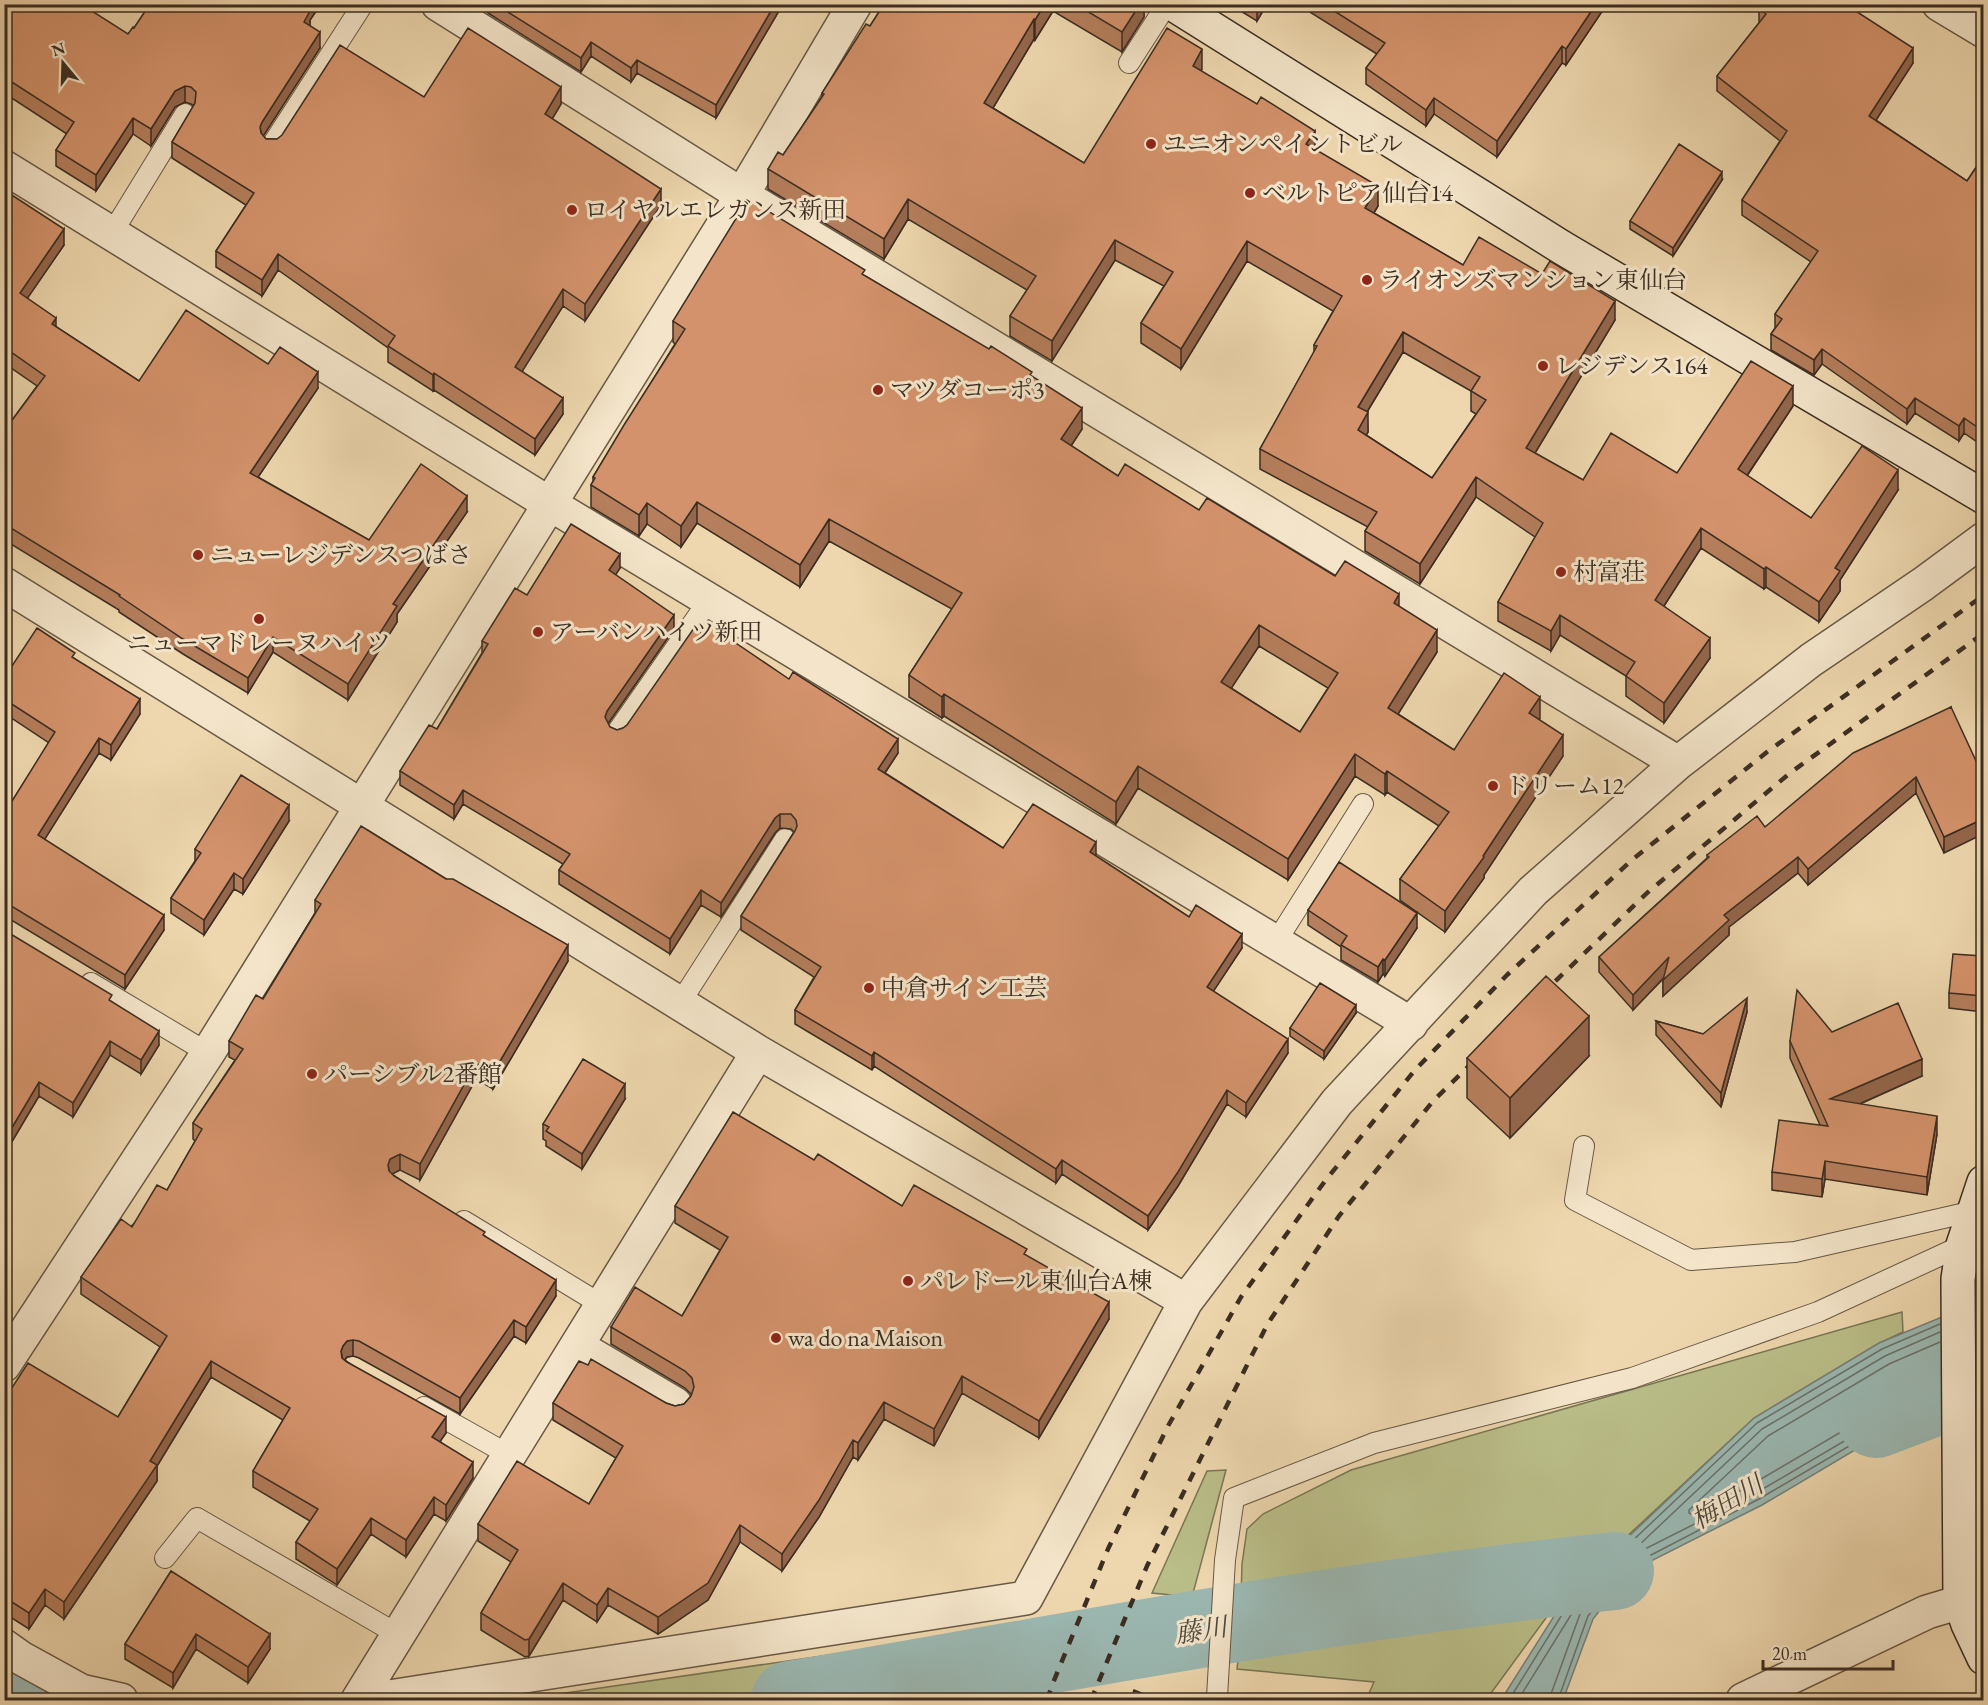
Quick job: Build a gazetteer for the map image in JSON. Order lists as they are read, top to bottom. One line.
{"water":["梅田川","藤川"],"places":["ユニオンペイントビル","ベルトピア仙台14","ロイヤルエレガンス新田","ライオンズマンション東仙台","レジデンス164","マツダコーポ3","ニューレジデンスつばさ","村富荘","ニューマドレーヌハイツ","アーバンハイツ新田","ドリーム12","中倉サイン工芸","パーシブル2番館","パレドール東仙台A棟","wa do na Maison"],"scale_bar":"20 m","north":"top"}
